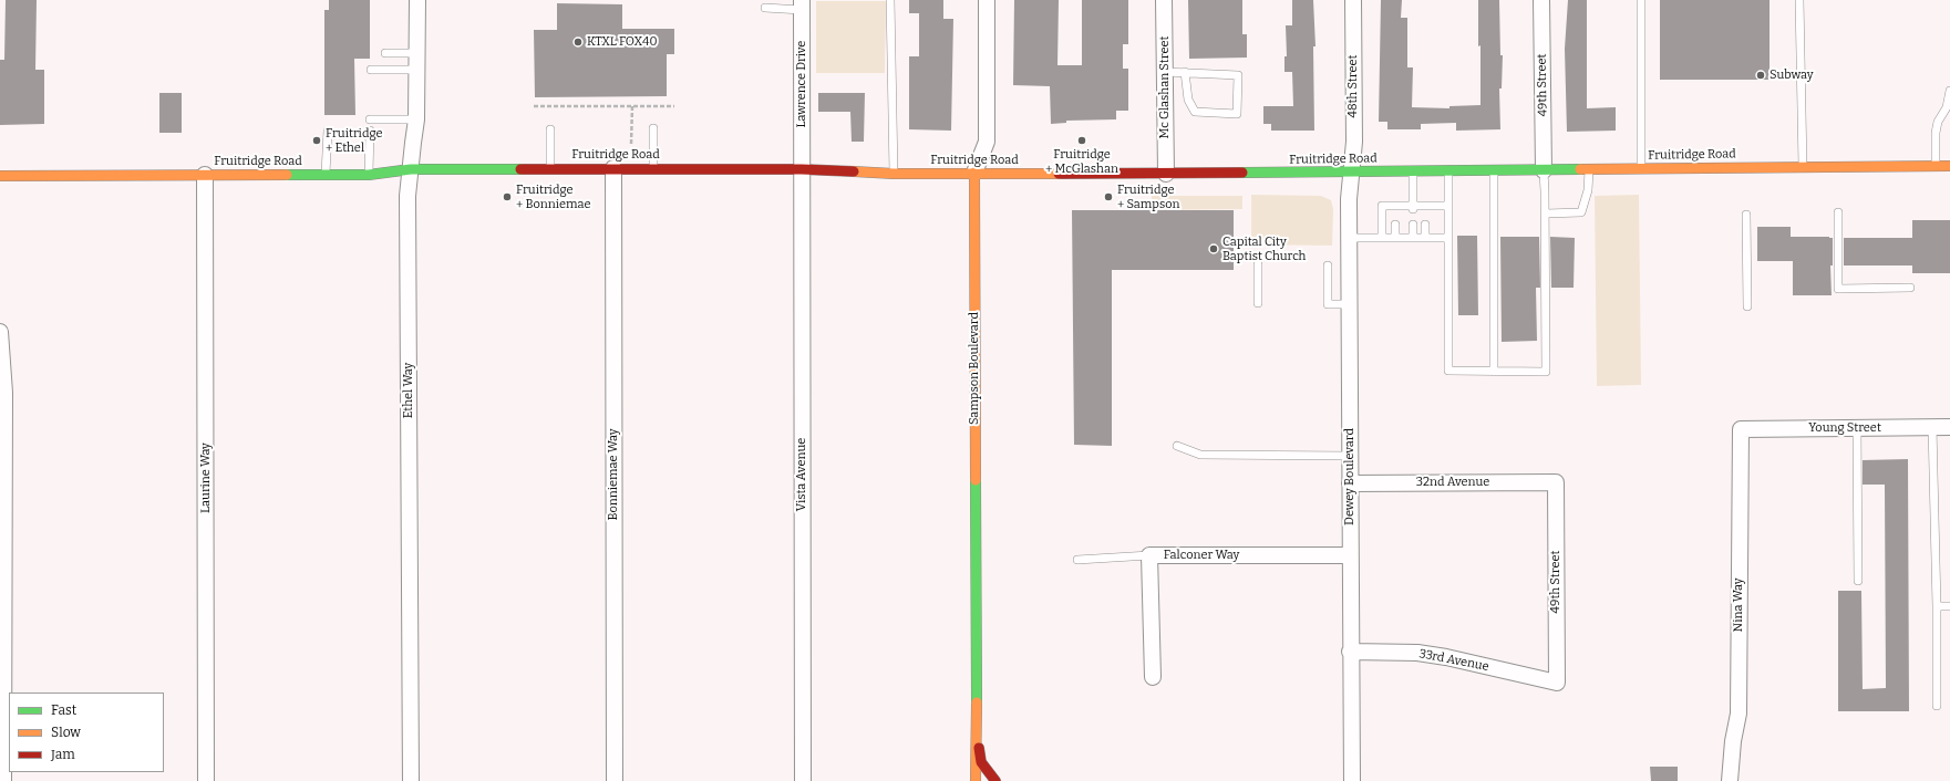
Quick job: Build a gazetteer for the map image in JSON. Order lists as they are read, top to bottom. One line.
{"streets":{"main road":["Fruitridge Road","Sampson Boulevard"],"street":["Lawrence Drive","49th Street","48th Street","Mc Glashan Street","Ethel Way","Young Street","Bonniemae Way","Vista Avenue","Dewey Boulevard","Laurine Way","32nd Avenue","Falconer Way","Nina Way","33rd Avenue"]},"crossings":[["Lawrence Drive","Fruitridge Road"],["Lawrence Drive","Vista Avenue"],["49th Street","Fruitridge Road"],["49th Street","32nd Avenue"],["49th Street","33rd Avenue"],["48th Street","Fruitridge Road"],["48th Street","Dewey Boulevard"],["Mc Glashan Street","Fruitridge Road"],["Fruitridge Road","Sampson Boulevard"],["Fruitridge Road","Ethel Way"],["Fruitridge Road","Bonniemae Way"],["Fruitridge Road","Vista Avenue"],["Fruitridge Road","Dewey Boulevard"],["Fruitridge Road","Laurine Way"],["Young Street","Nina Way"],["Dewey Boulevard","32nd Avenue"],["Dewey Boulevard","Falconer Way"],["Dewey Boulevard","33rd Avenue"]],"places":["KTXL FOX40","Subway","Fruitridge + Ethel","Fruitridge + McGlashan","Fruitridge + Bonniemae","Fruitridge + Sampson","Capital City Baptist Church"],"legend":["Fast","Slow","Jam"]}
